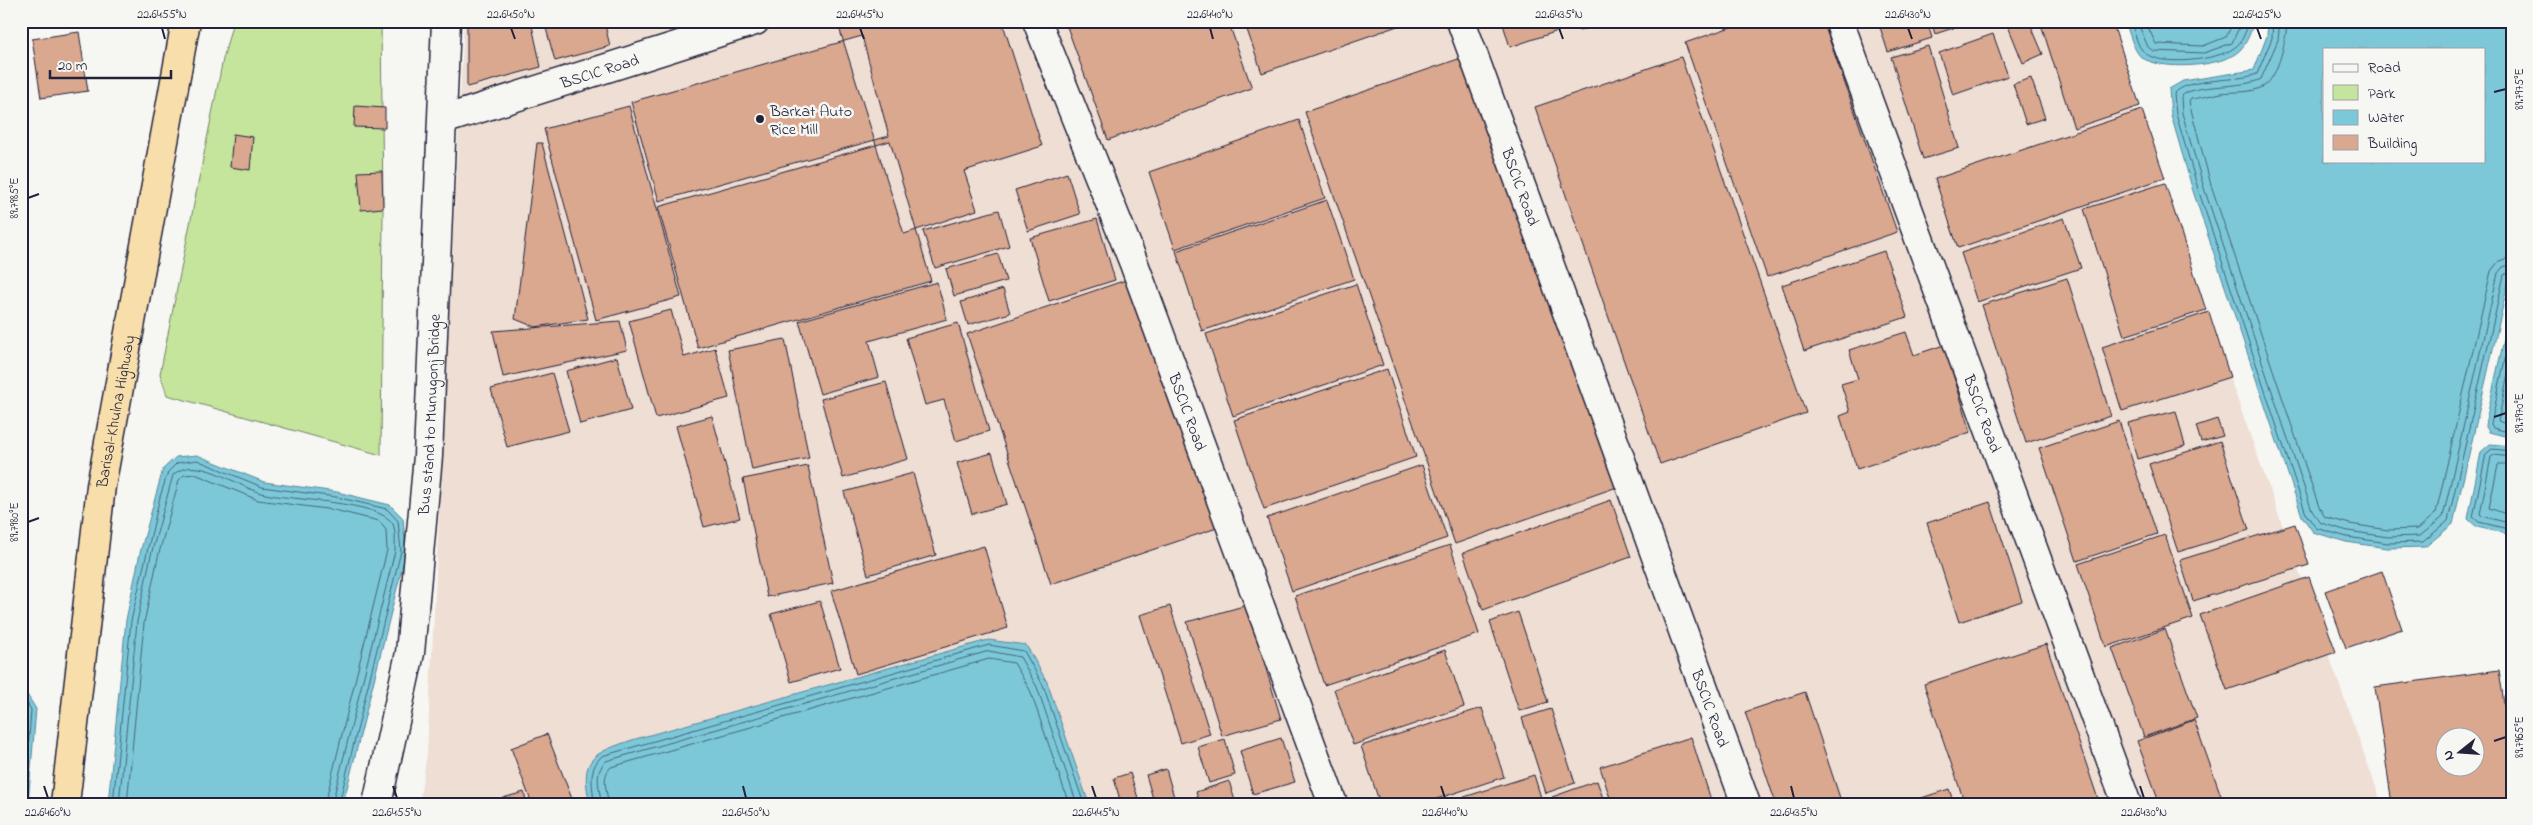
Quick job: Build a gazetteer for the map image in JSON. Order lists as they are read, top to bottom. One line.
{"streets":{"highway":["Barisal-Khulna Highway"],"street":["BSCIC Road","Bus stand to Munugonj Bridge"]},"crossings":[["BSCIC Road","Bus stand to Munugonj Bridge"]],"places":["Barkat Auto Rice Mill"],"legend":["Road","Park","Water","Building"],"scale_bar":"20 m","north":"left","coordinates":["22.6455°N","22.6450°N","22.6445°N","22.6440°N","22.6435°N","22.6430°N","22.6425°N","89.7975°E","89.7985°E","89.7970°E","89.7980°E","89.7965°E","22.6460°N"]}
